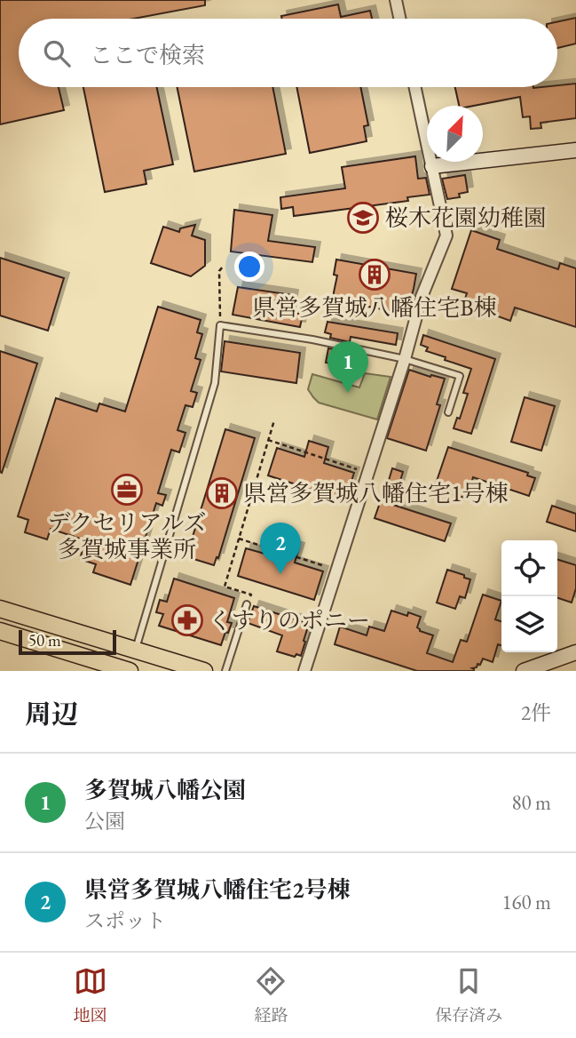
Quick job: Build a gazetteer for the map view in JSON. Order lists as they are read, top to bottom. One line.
{"places":{"school or university":["桜木花園幼稚園"],"building":["県営多賀城八幡住宅B棟","県営多賀城八幡住宅1号棟"],"office":["デクセリアルズ 多賀城事業所"],"pharmacy":["くすりのポニー"]},"scale_bar":"50 m","north":"top right","page":{"search":"ここで検索","pins":["1","2"],"scale":"50 m","heading":["周辺","2件"],"list":[{"mark":"1","name":"多賀城八幡公園","note":"公園","value":"80 m"},{"mark":"2","name":"県営多賀城八幡住宅2号棟","note":"スポット","value":"160 m"}],"nav":["地図","経路","保存済み"]}}
